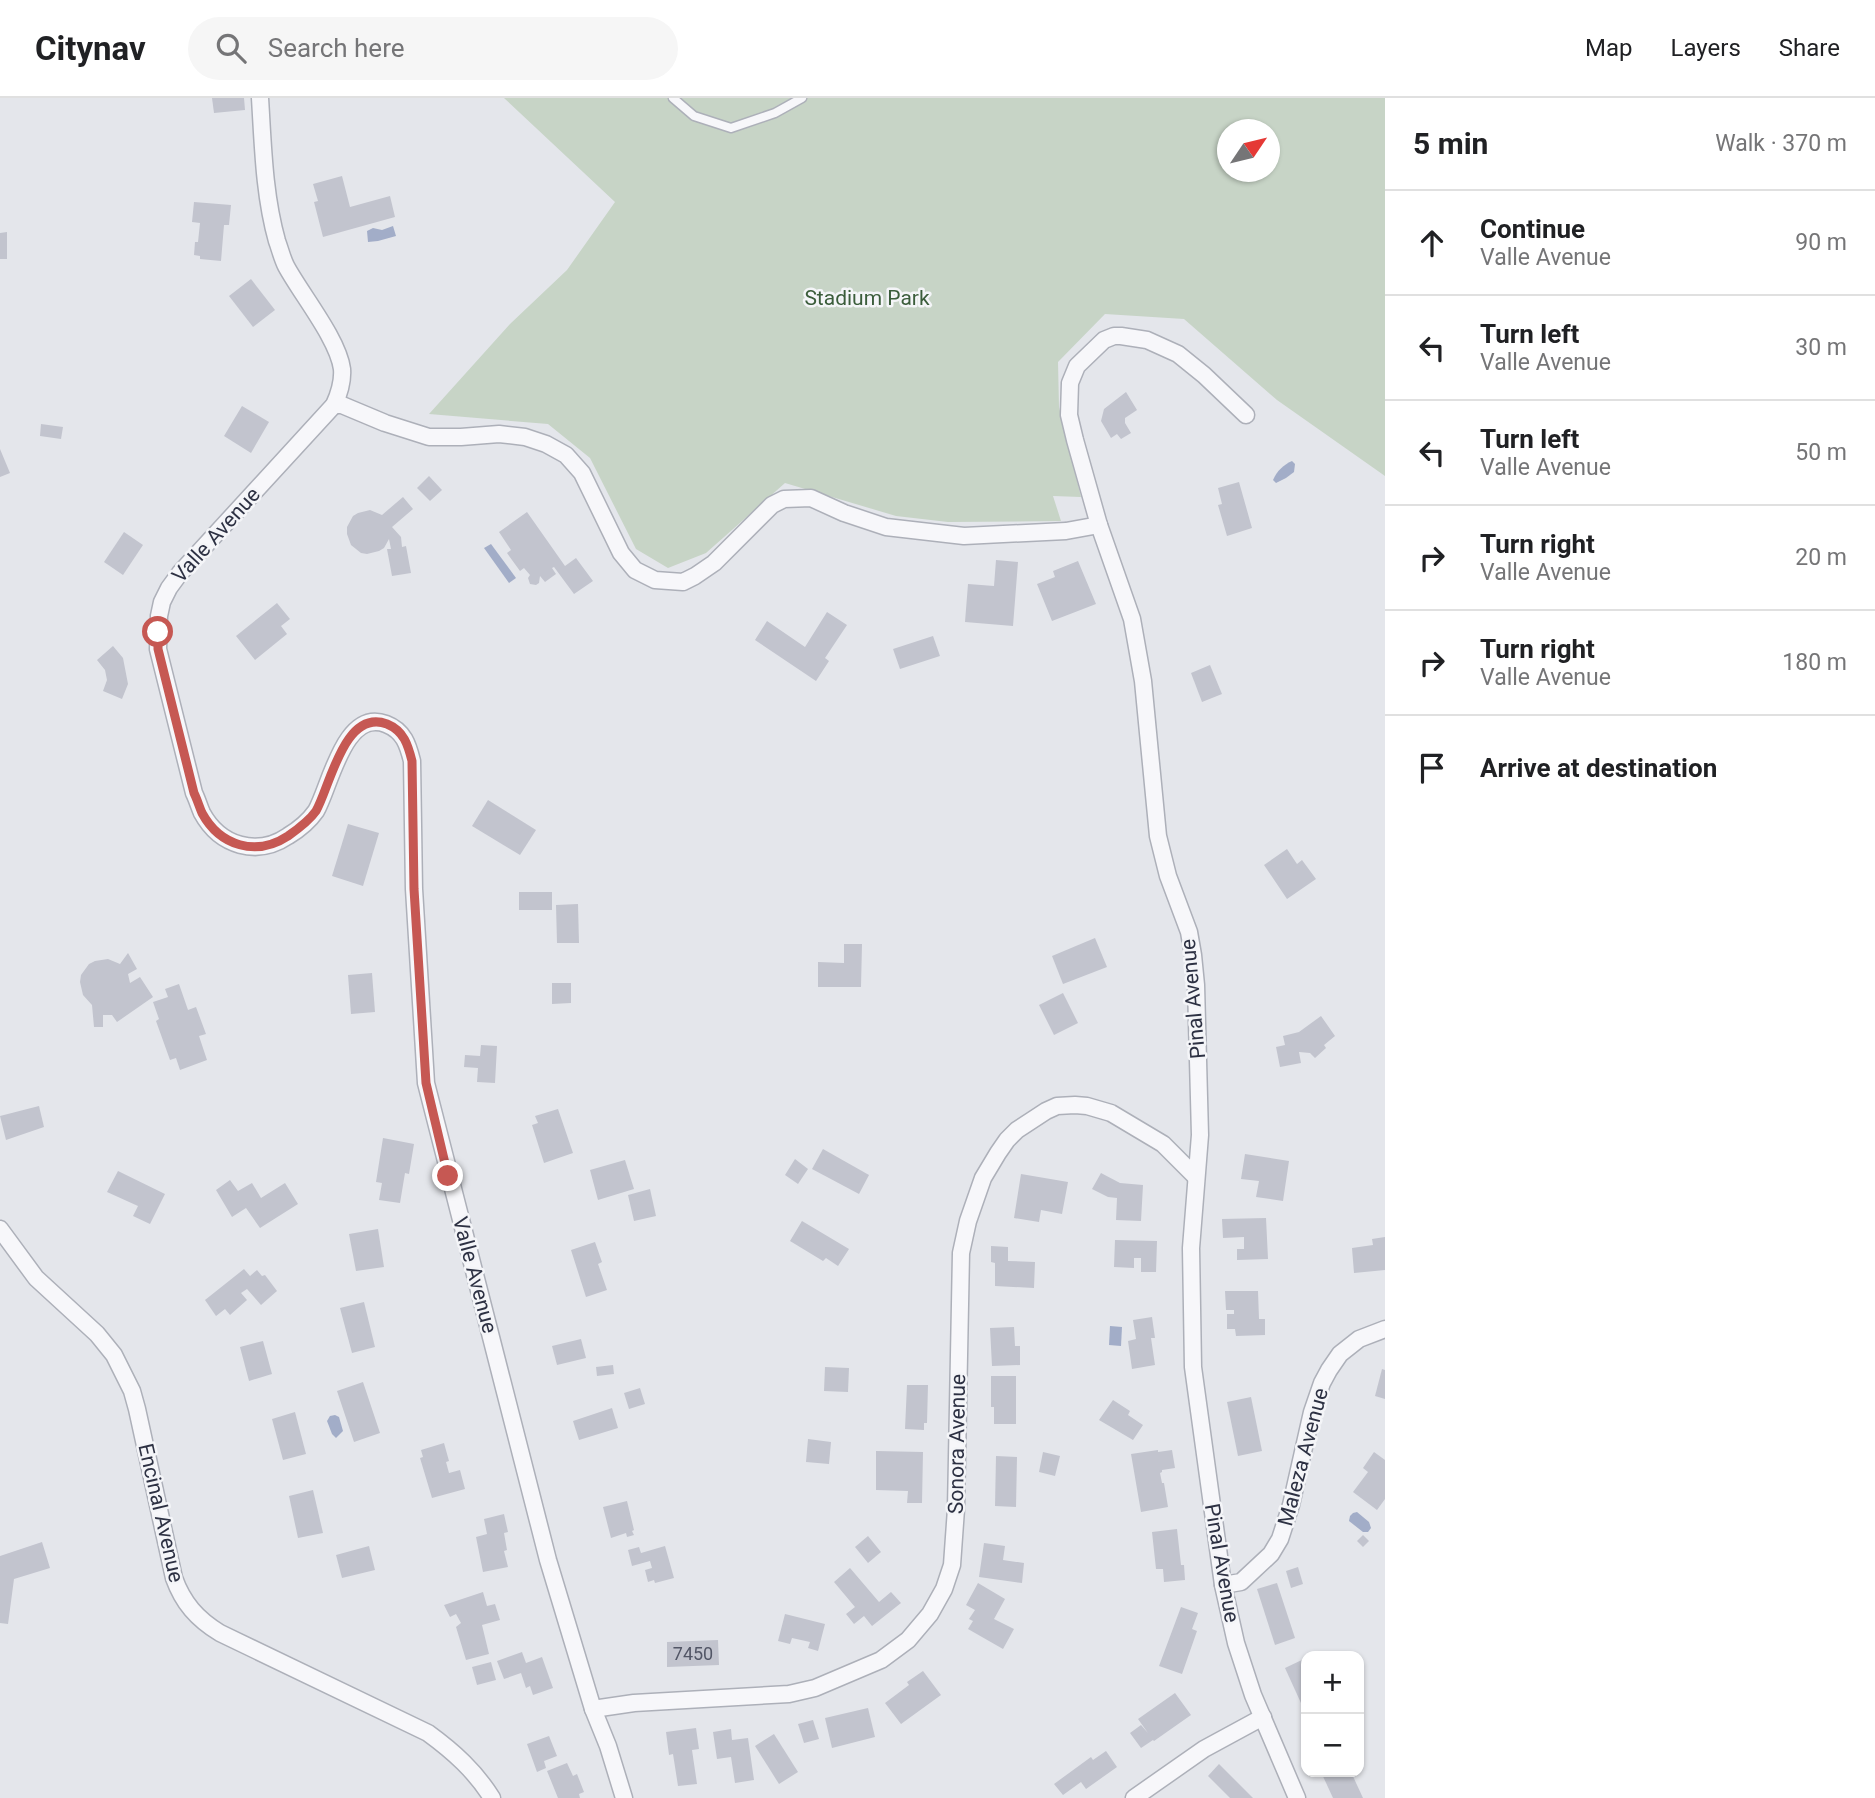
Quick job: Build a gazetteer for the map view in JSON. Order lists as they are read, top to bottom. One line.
{"streets":{"street":["Valle Avenue","Pinal Avenue","Sonora Avenue","Maleza Avenue","Encinal Avenue"]},"crossings":[["Valle Avenue","Sonora Avenue"],["Pinal Avenue","Sonora Avenue"],["Pinal Avenue","Maleza Avenue"]],"parks":["Stadium Park"],"house_numbers":["7450"],"north":"top right","page":{"header":"Citynav","search":"Search here","nav":["Map","Layers","Share"],"heading":["5 min","Walk · 370 m"],"list":[["Continue","Valle Avenue","90 m"],["Turn left","Valle Avenue","30 m"],["Turn left","Valle Avenue","50 m"],["Turn right","Valle Avenue","20 m"],["Turn right","Valle Avenue","180 m"],"Arrive at destination"],"map_buttons":["+","−"]}}
